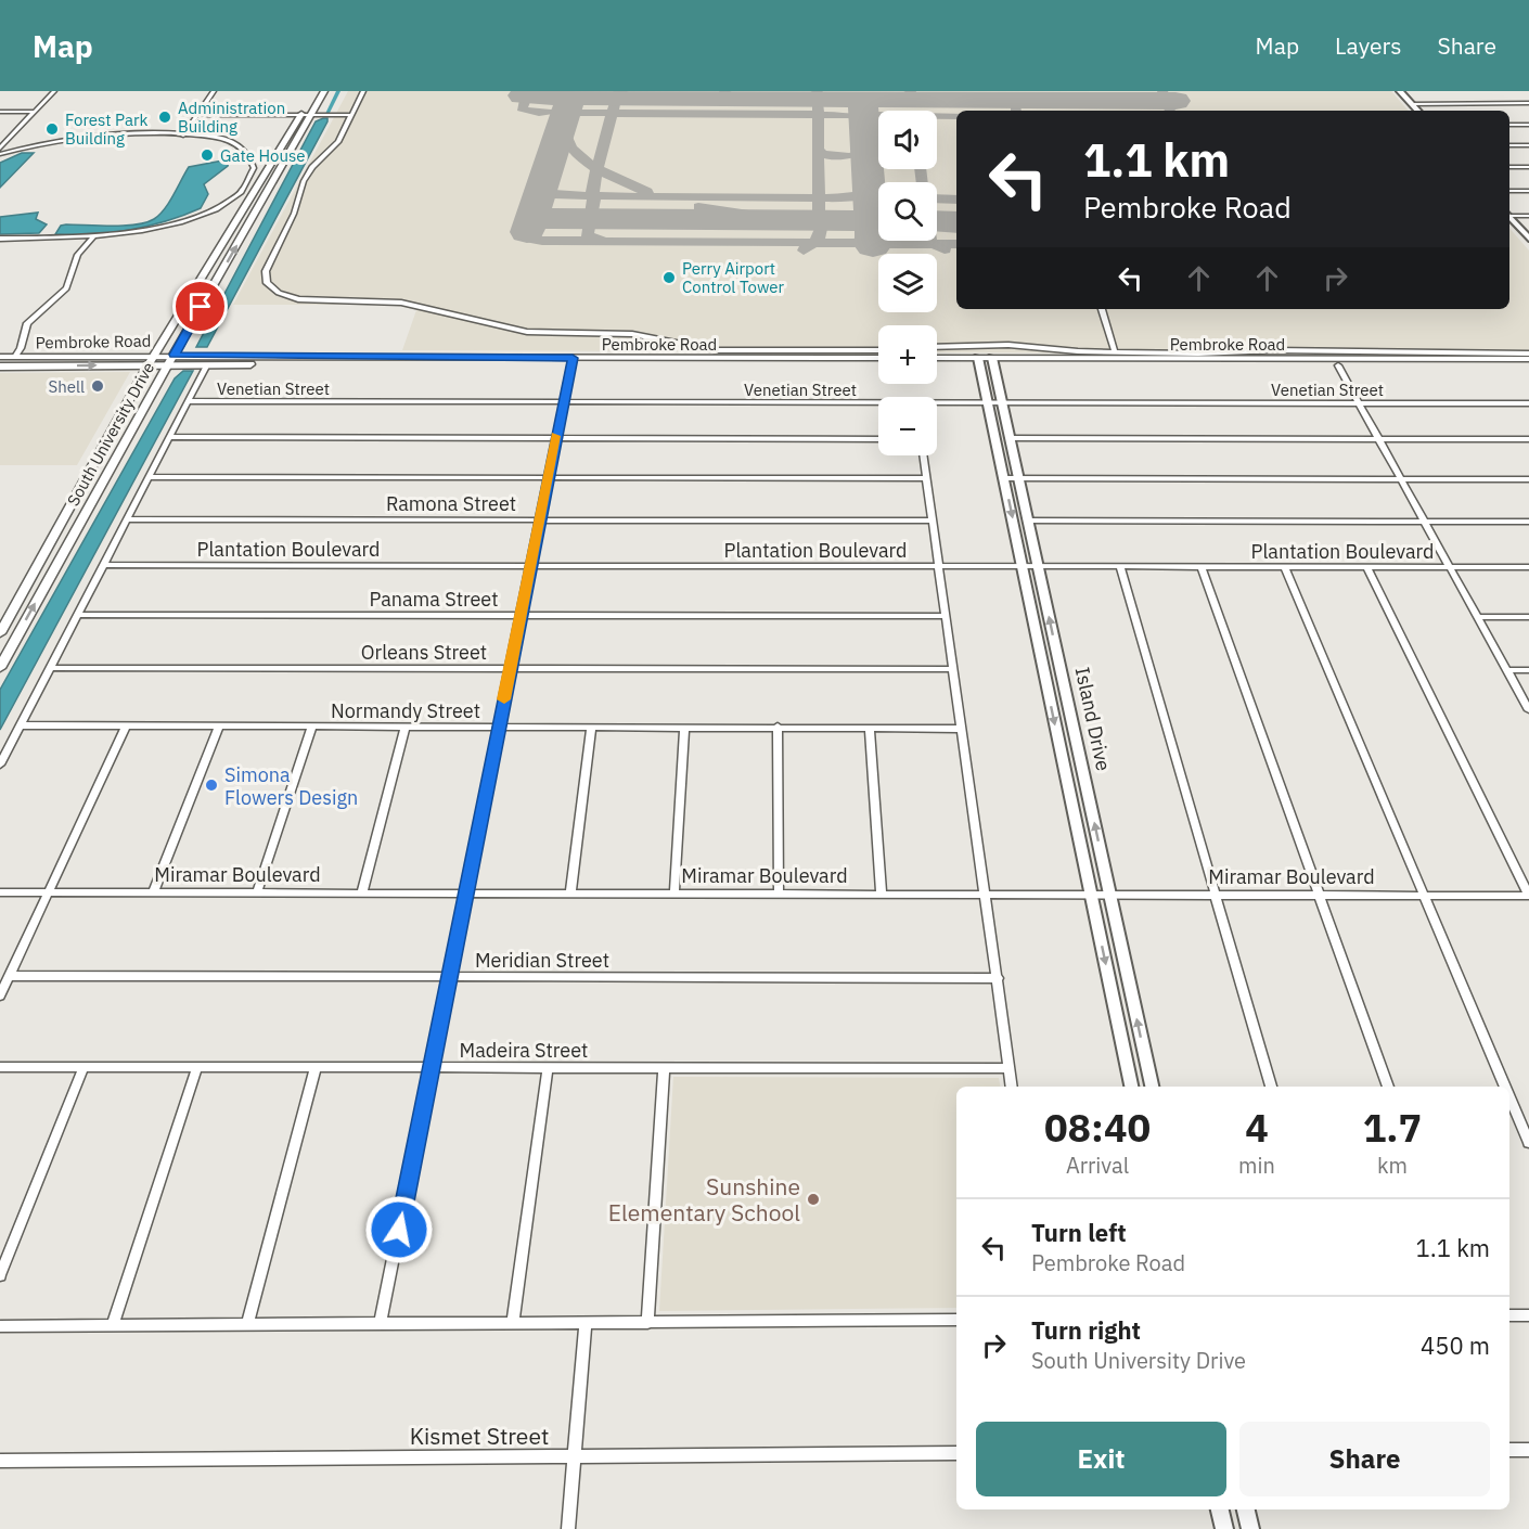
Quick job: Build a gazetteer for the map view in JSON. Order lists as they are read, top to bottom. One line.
{"streets":{"main road":["Pembroke Road","South University Drive"],"street":["Venetian Street","Ramona Street","Plantation Boulevard","Panama Street","Orleans Street","Normandy Street","Island Drive","Miramar Boulevard","Meridian Street","Madeira Street","Kismet Street"]},"crossings":[["Pembroke Road","South University Drive"],["Pembroke Road","Island Drive"],["Venetian Street","Island Drive"],["Plantation Boulevard","Island Drive"],["Island Drive","Miramar Boulevard"]],"places":["Administration Building","Forest Park Building","Gate House","Perry Airport Control Tower","Shell","Simona Flowers Design","Sunshine Elementary School"],"page":{"header":"Map","nav":["Map","Layers","Share"],"map_buttons":["+","−"],"turn":["1.1 km","Pembroke Road"],"eta":["08:40","Arrival","4","min","1.7","km"],"list":[{"name":"Turn left","note":"Pembroke Road","value":"1.1 km"},{"name":"Turn right","note":"South University Drive","value":"450 m"}],"buttons":["Exit","Share"]}}
